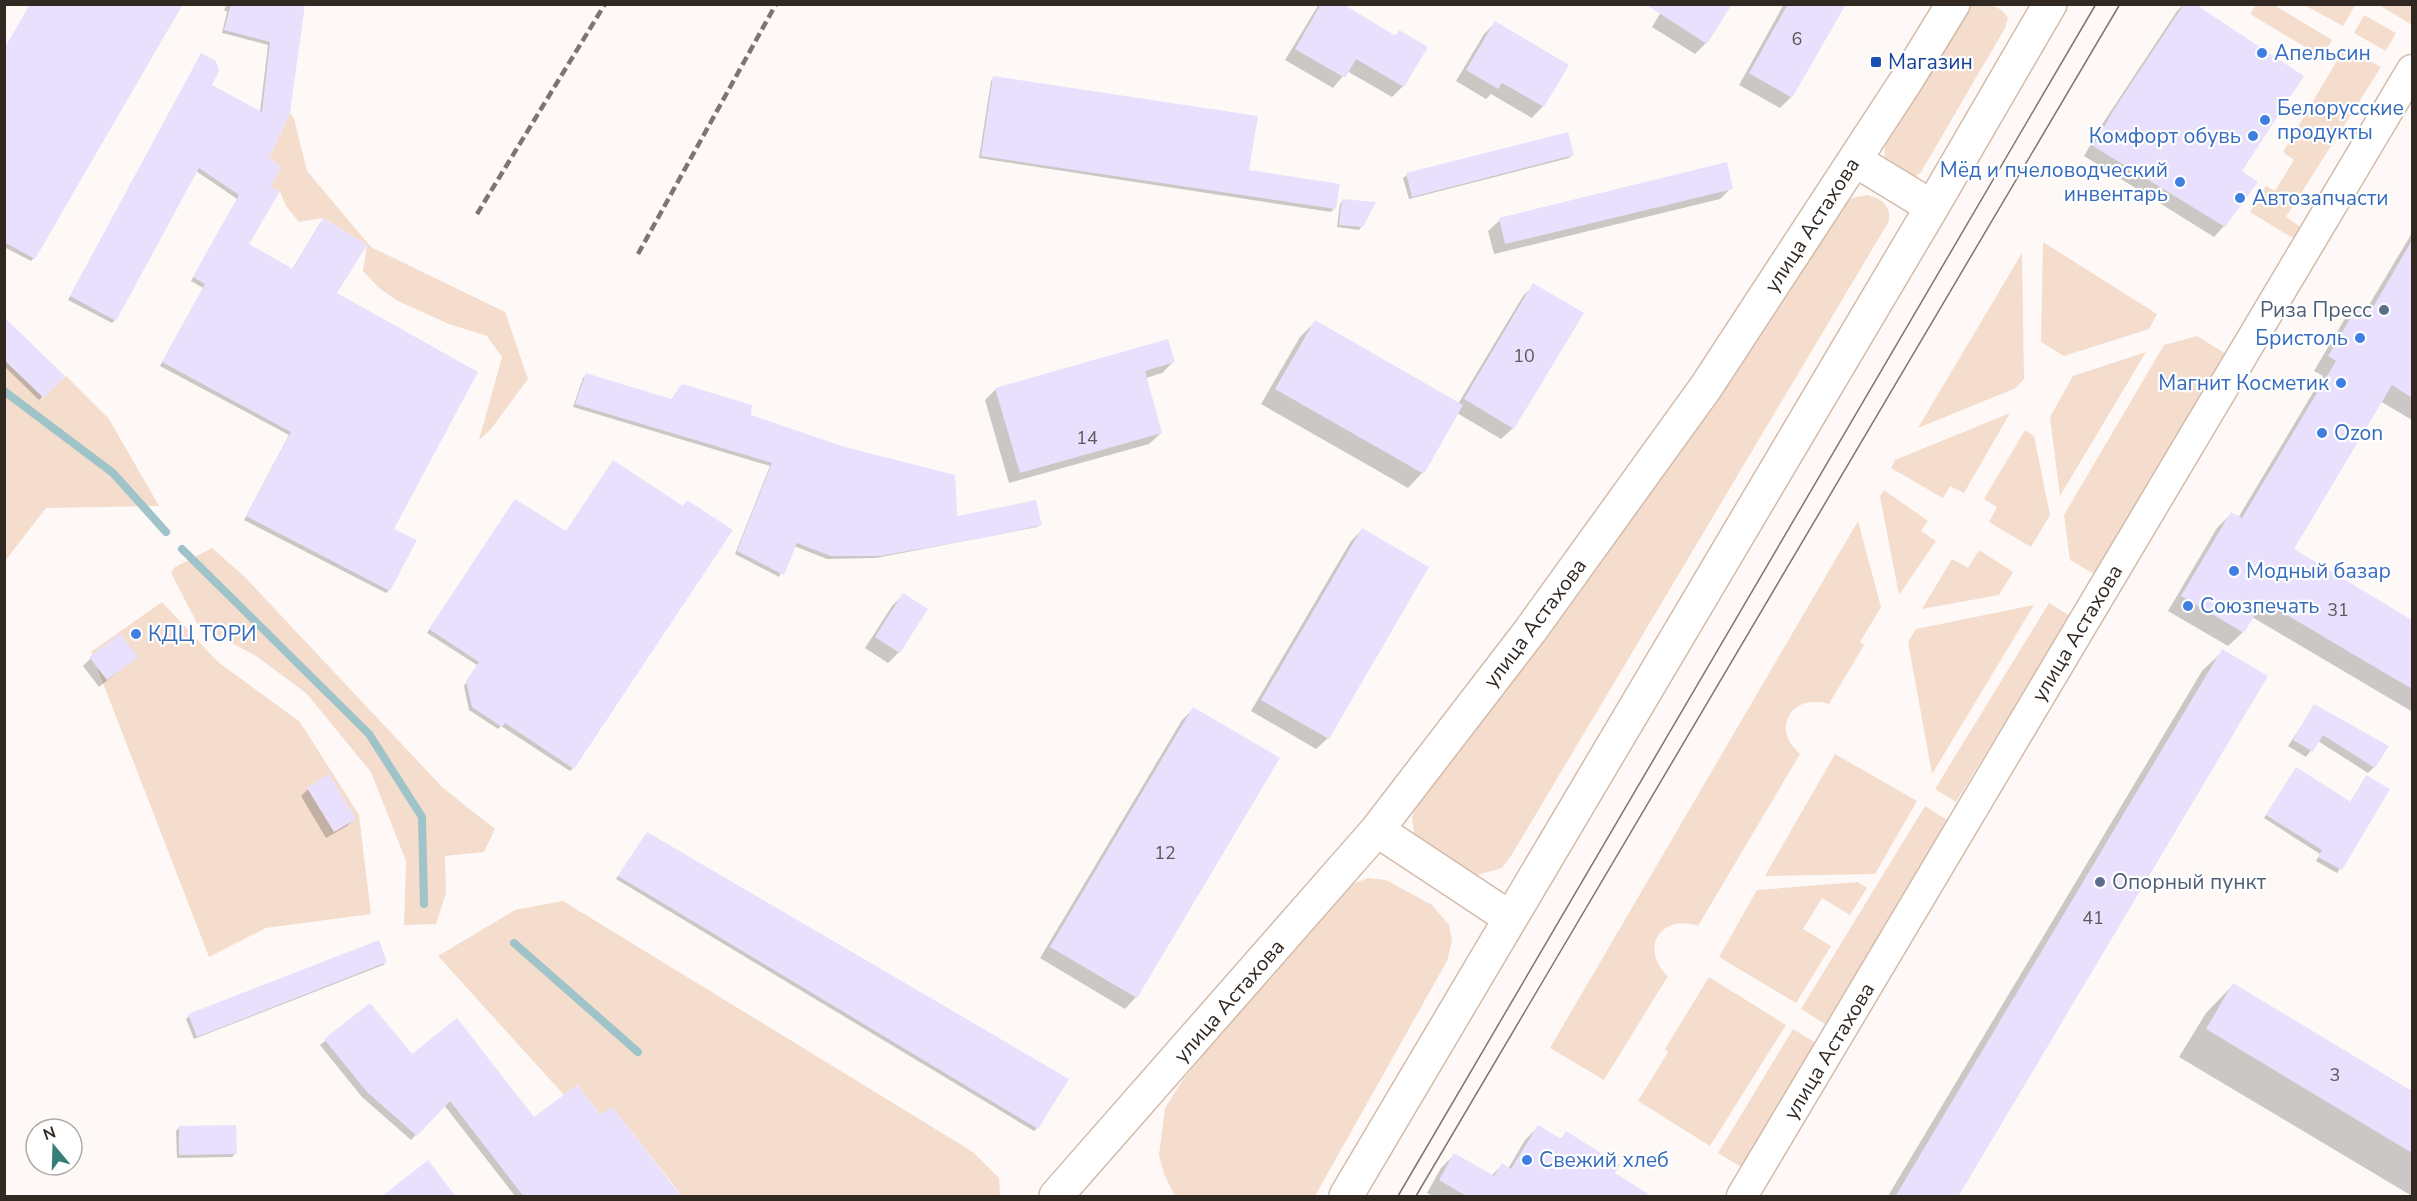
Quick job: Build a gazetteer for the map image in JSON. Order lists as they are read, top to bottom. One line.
{"streets":{"main road":["улица Астахова"]},"places":{"other":["Апельсин","Белорусские продукты","Комфорт обувь","Мёд и пчеловодческий инвентарь","Автозапчасти","Риза Пресс","Бристоль","Магнит Косметик","Ozon","Модный базар","Союзпечать","КДЦ ТОРИ","Опорный пункт","Свежий хлеб"],"transit":["Магазин"]},"house_numbers":["6","10","14","31","12","41","3"],"north":"top"}
